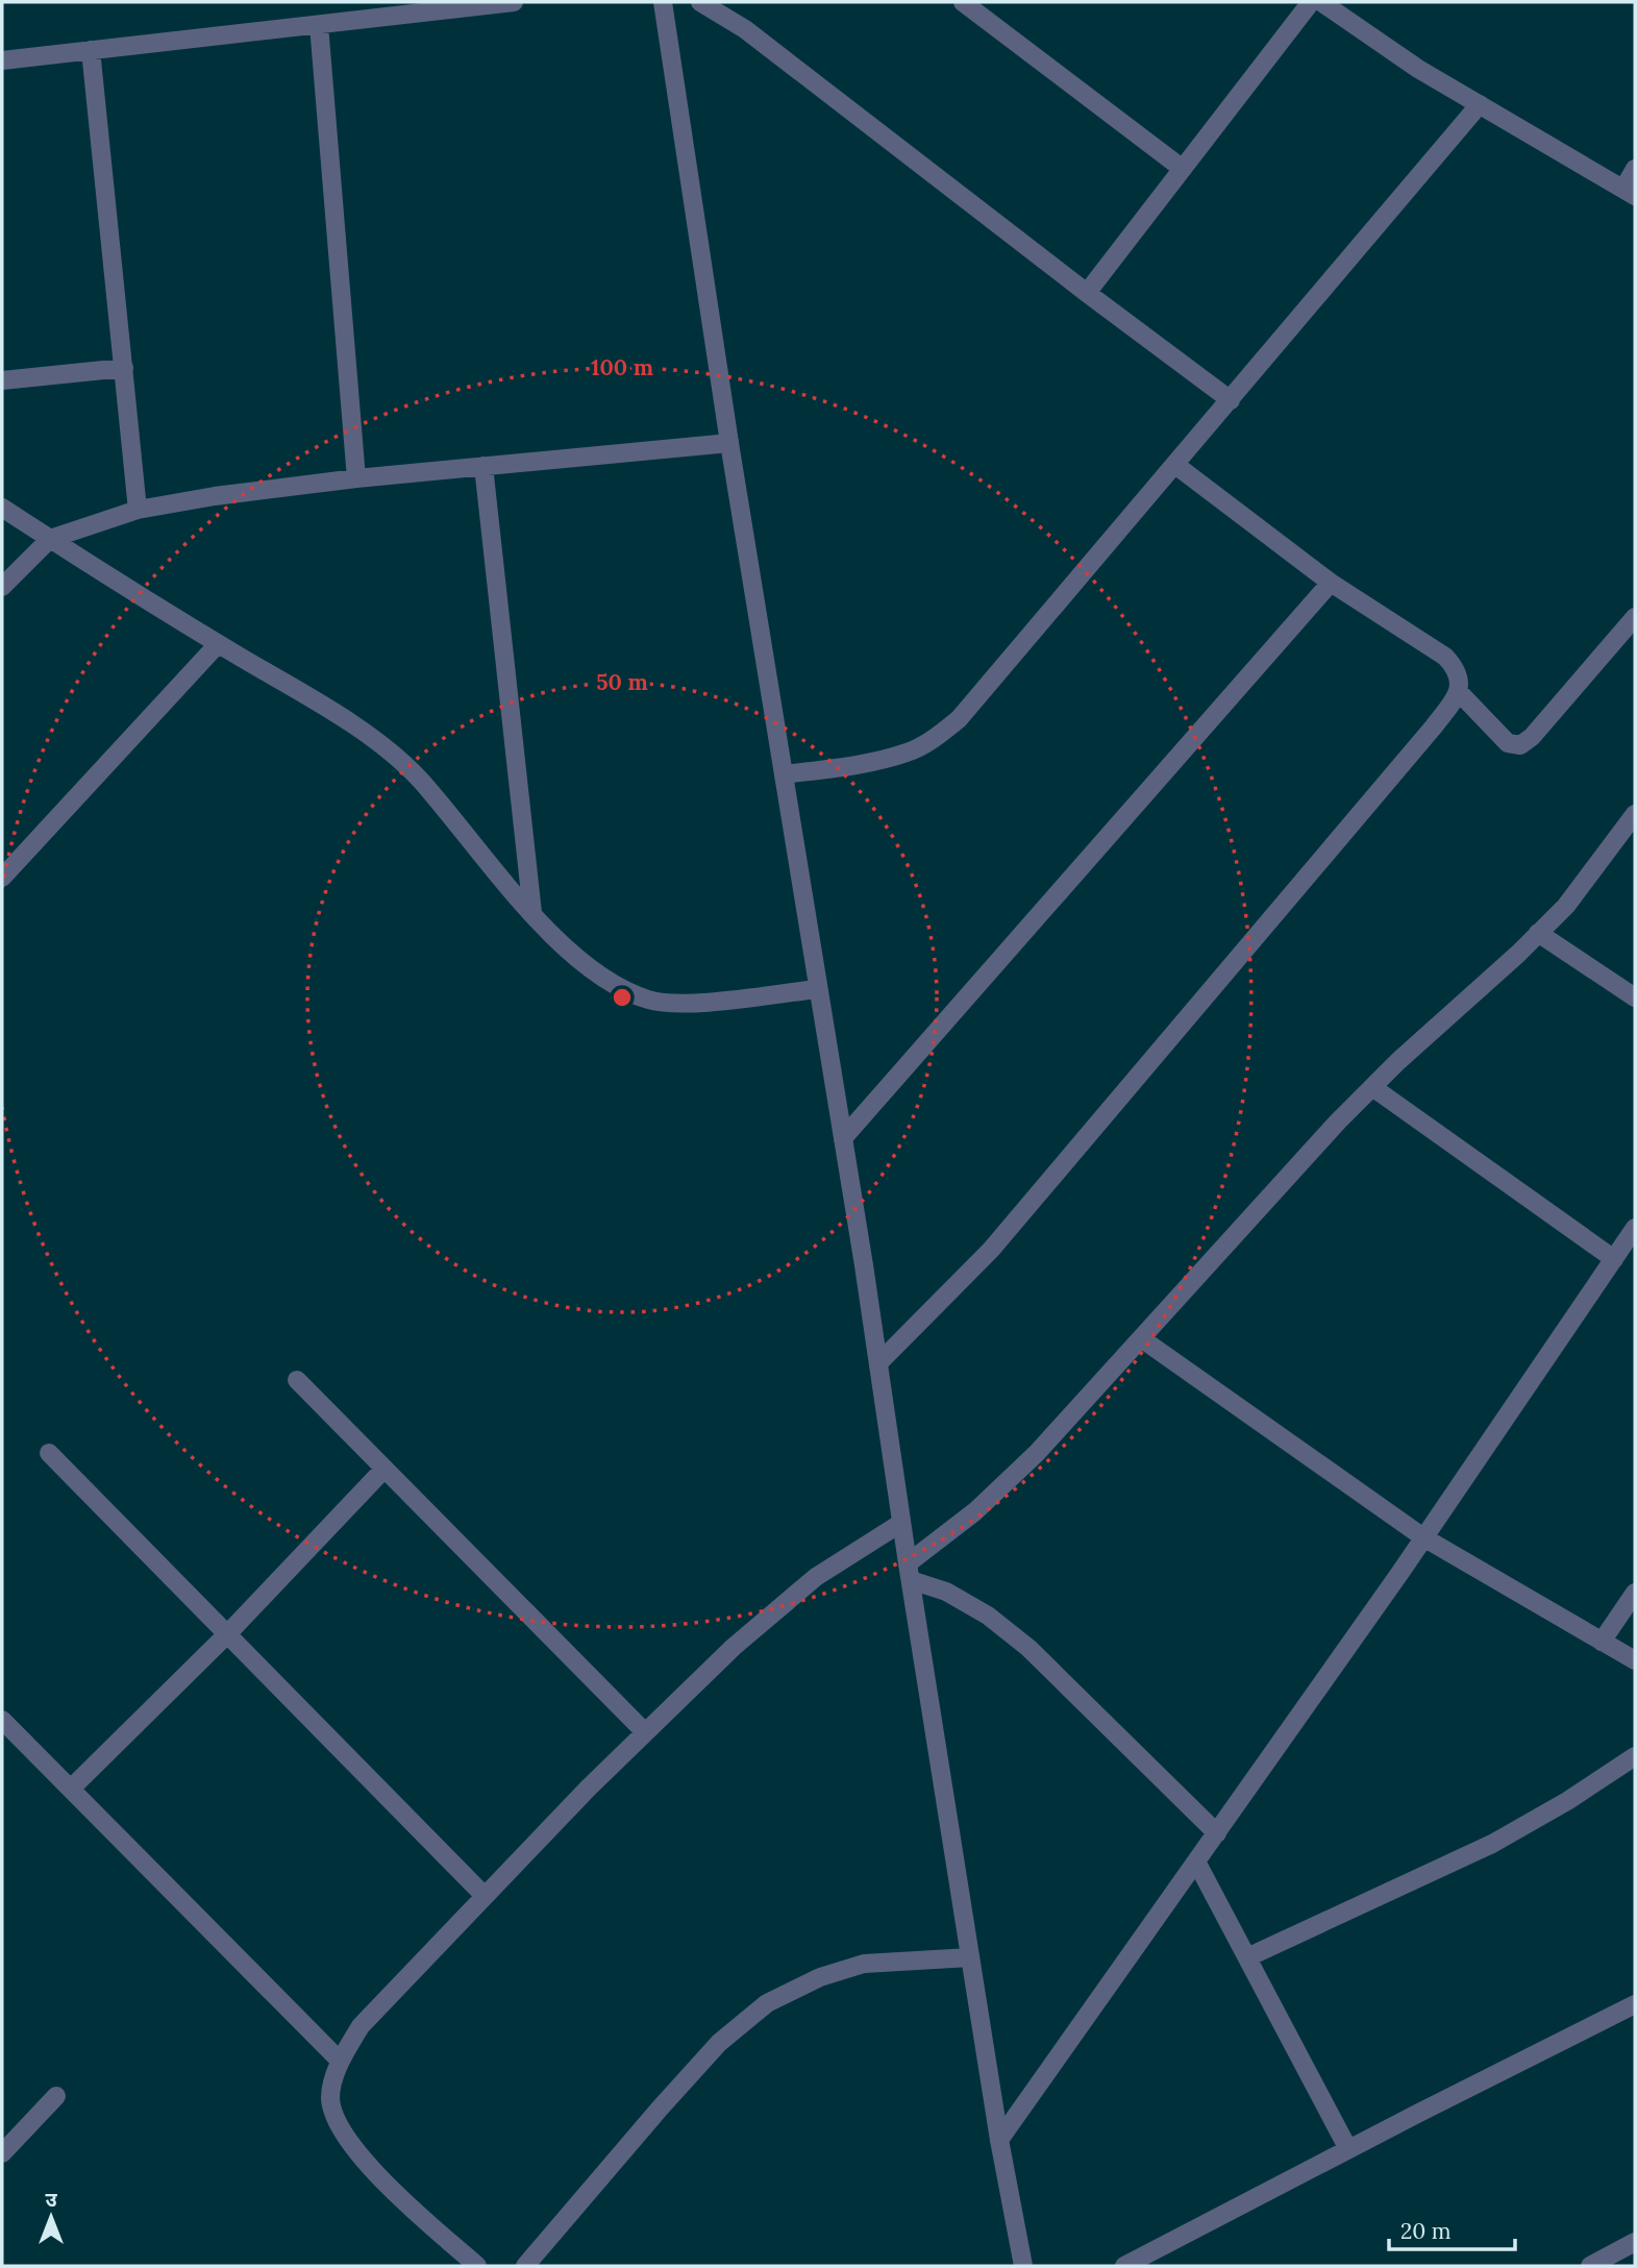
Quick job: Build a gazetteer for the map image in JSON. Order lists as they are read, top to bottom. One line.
{"scale_bar":"20 m","north":"top","rings":["100 m","50 m"]}
